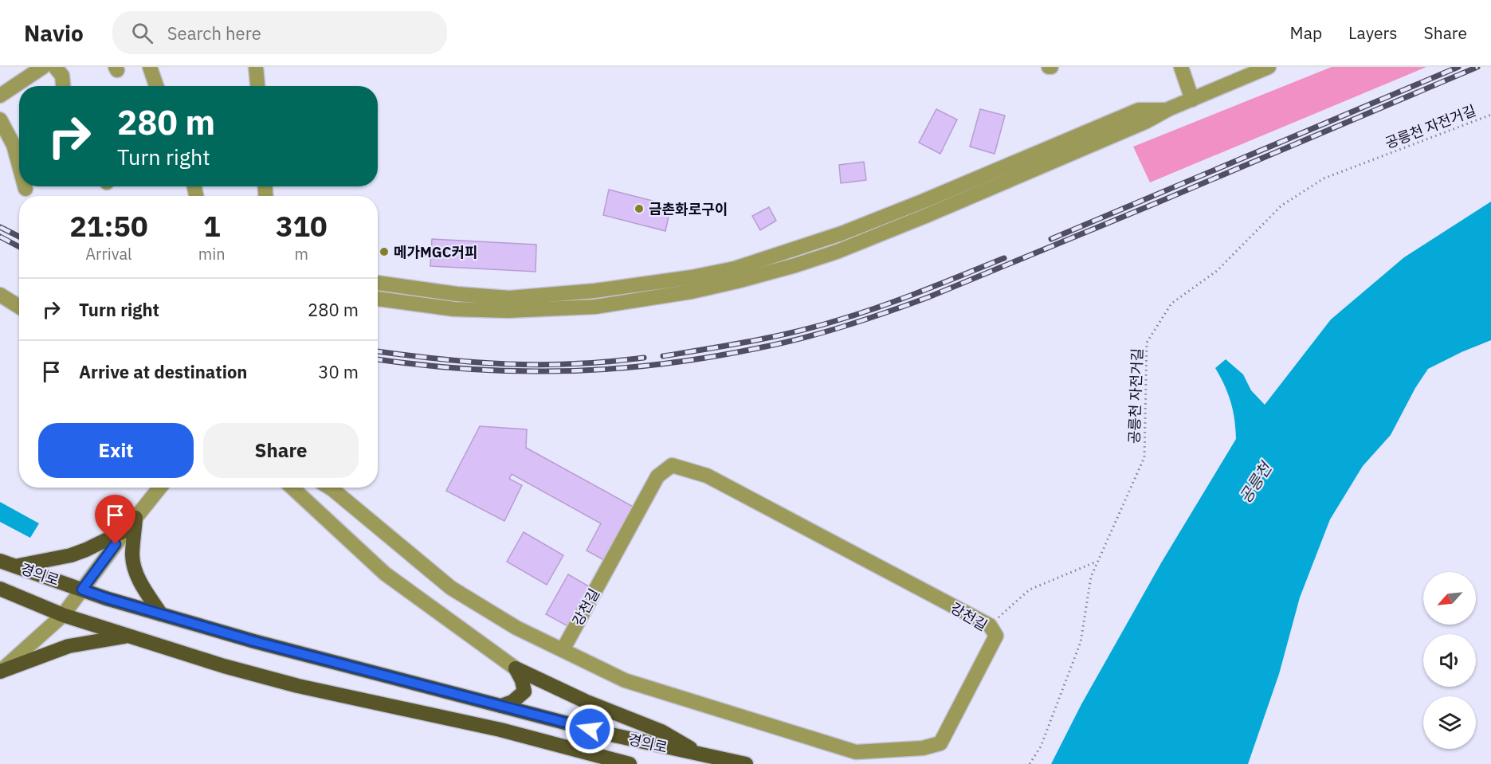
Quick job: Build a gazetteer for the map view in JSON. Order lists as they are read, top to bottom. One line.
{"streets":{"main road":["경의로"],"street":["강천길"],"path":["공릉천 자전거길"]},"water":["공릉천"],"places":["금촌화로구이","메가MGC커피"],"north":"bottom left","page":{"header":"Navio","search":"Search here","nav":["Map","Layers","Share"],"turn":["280 m","Turn right"],"eta":["21:50","Arrival","1","min","310","m"],"list":[{"name":"Turn right","value":"280 m"},{"name":"Arrive at destination","value":"30 m"}],"buttons":["Exit","Share"]}}
